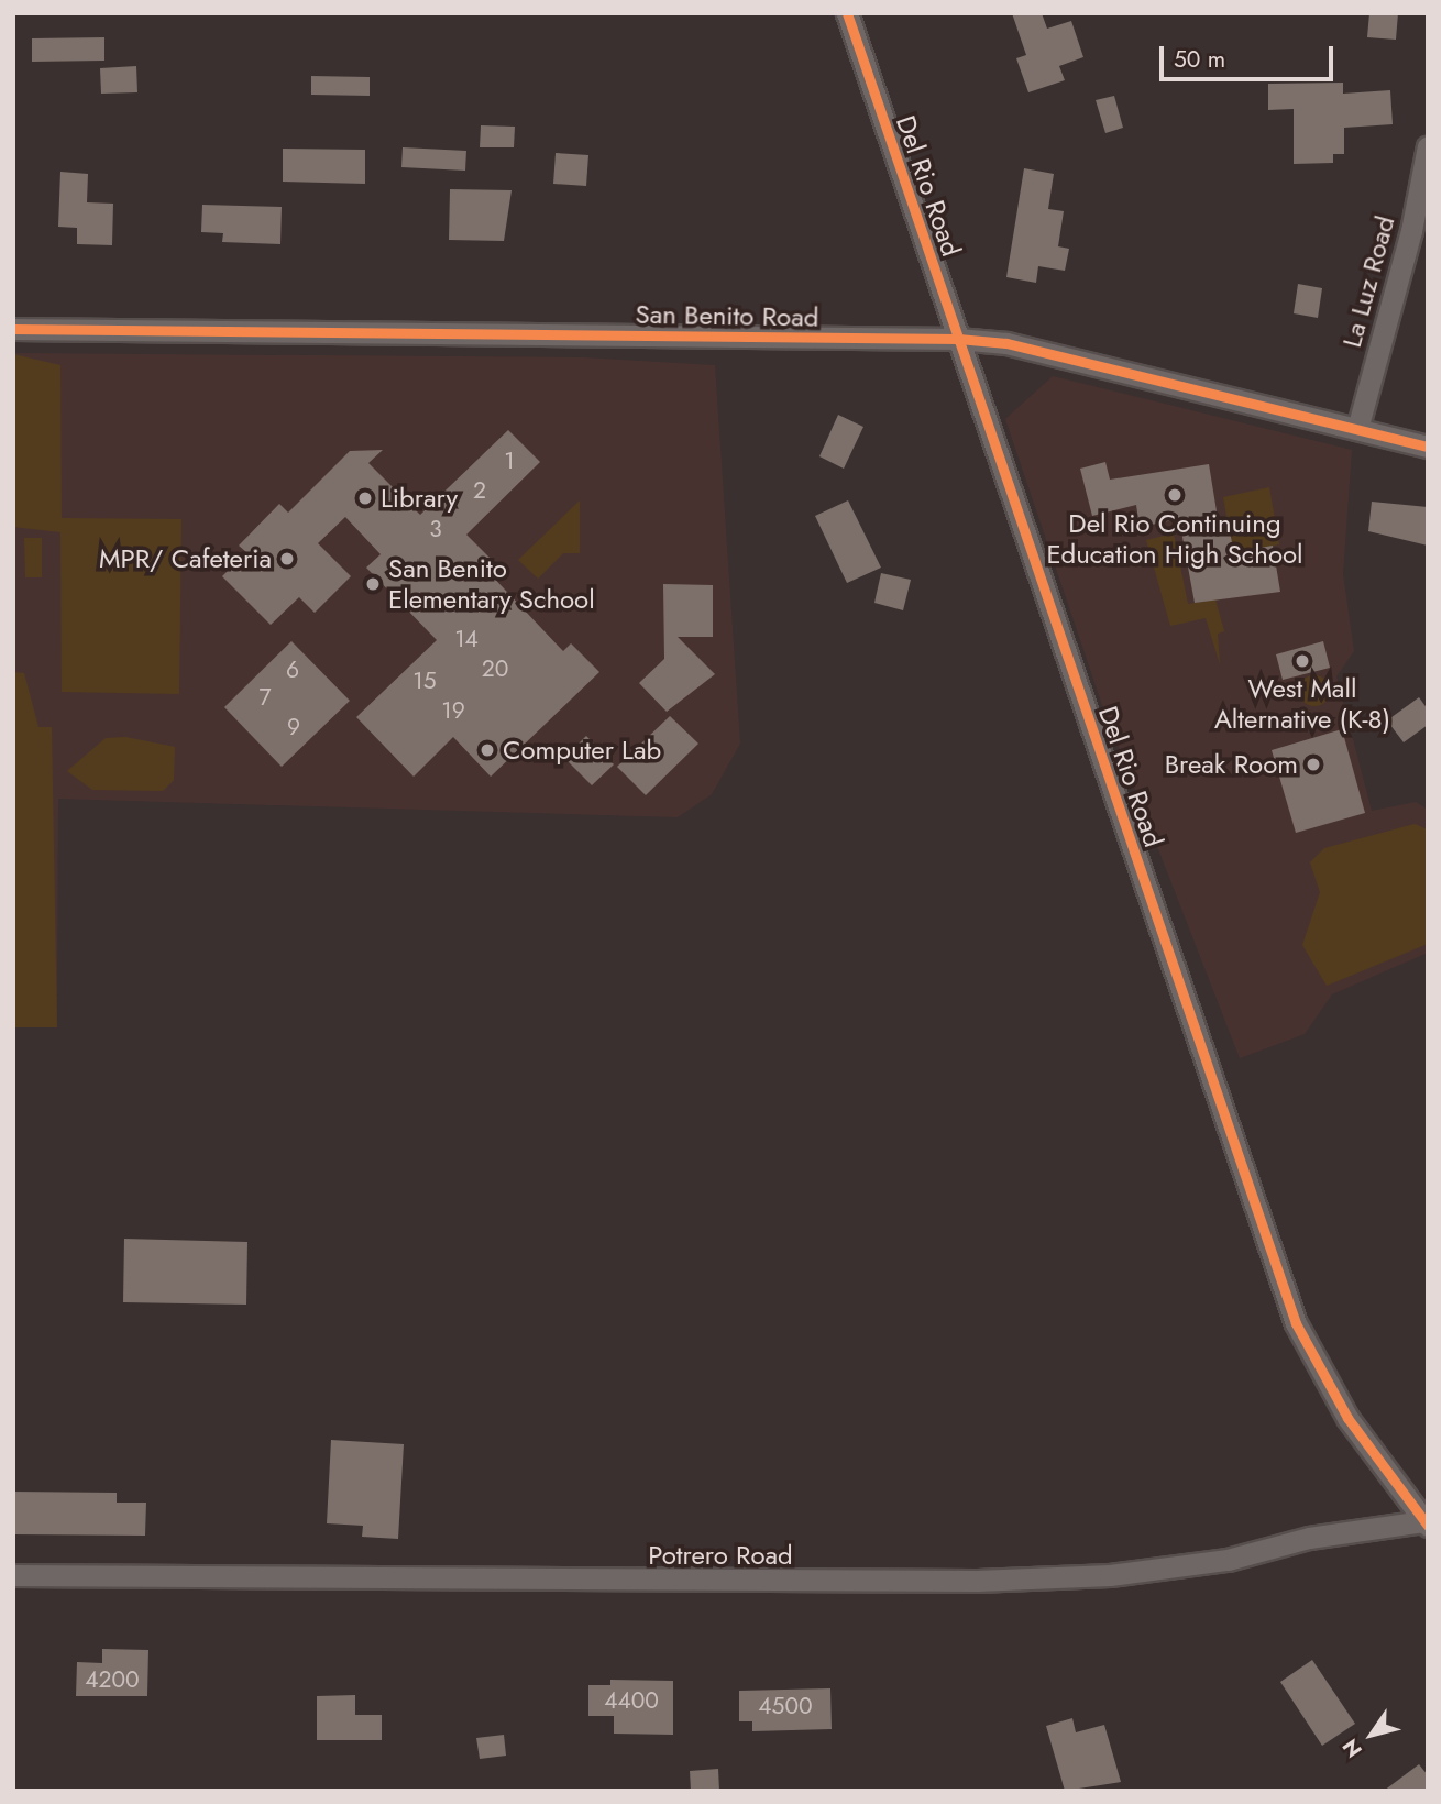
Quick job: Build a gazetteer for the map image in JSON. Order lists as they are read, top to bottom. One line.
{"streets":{"street":["Del Rio Road","La Luz Road","San Benito Road","Potrero Road"]},"crossings":[["Del Rio Road","San Benito Road"],["Del Rio Road","Potrero Road"],["La Luz Road","San Benito Road"]],"places":["Del Rio Continuing Education High School","Library","MPR/ Cafeteria","San Benito Elementary School","West Mall Alternative (K-8)","Computer Lab","Break Room"],"house_numbers":["1","2","3","14","20","6","15","7","19","9","4200","4400","4500"],"scale_bar":"50 m","north":"bottom left"}
